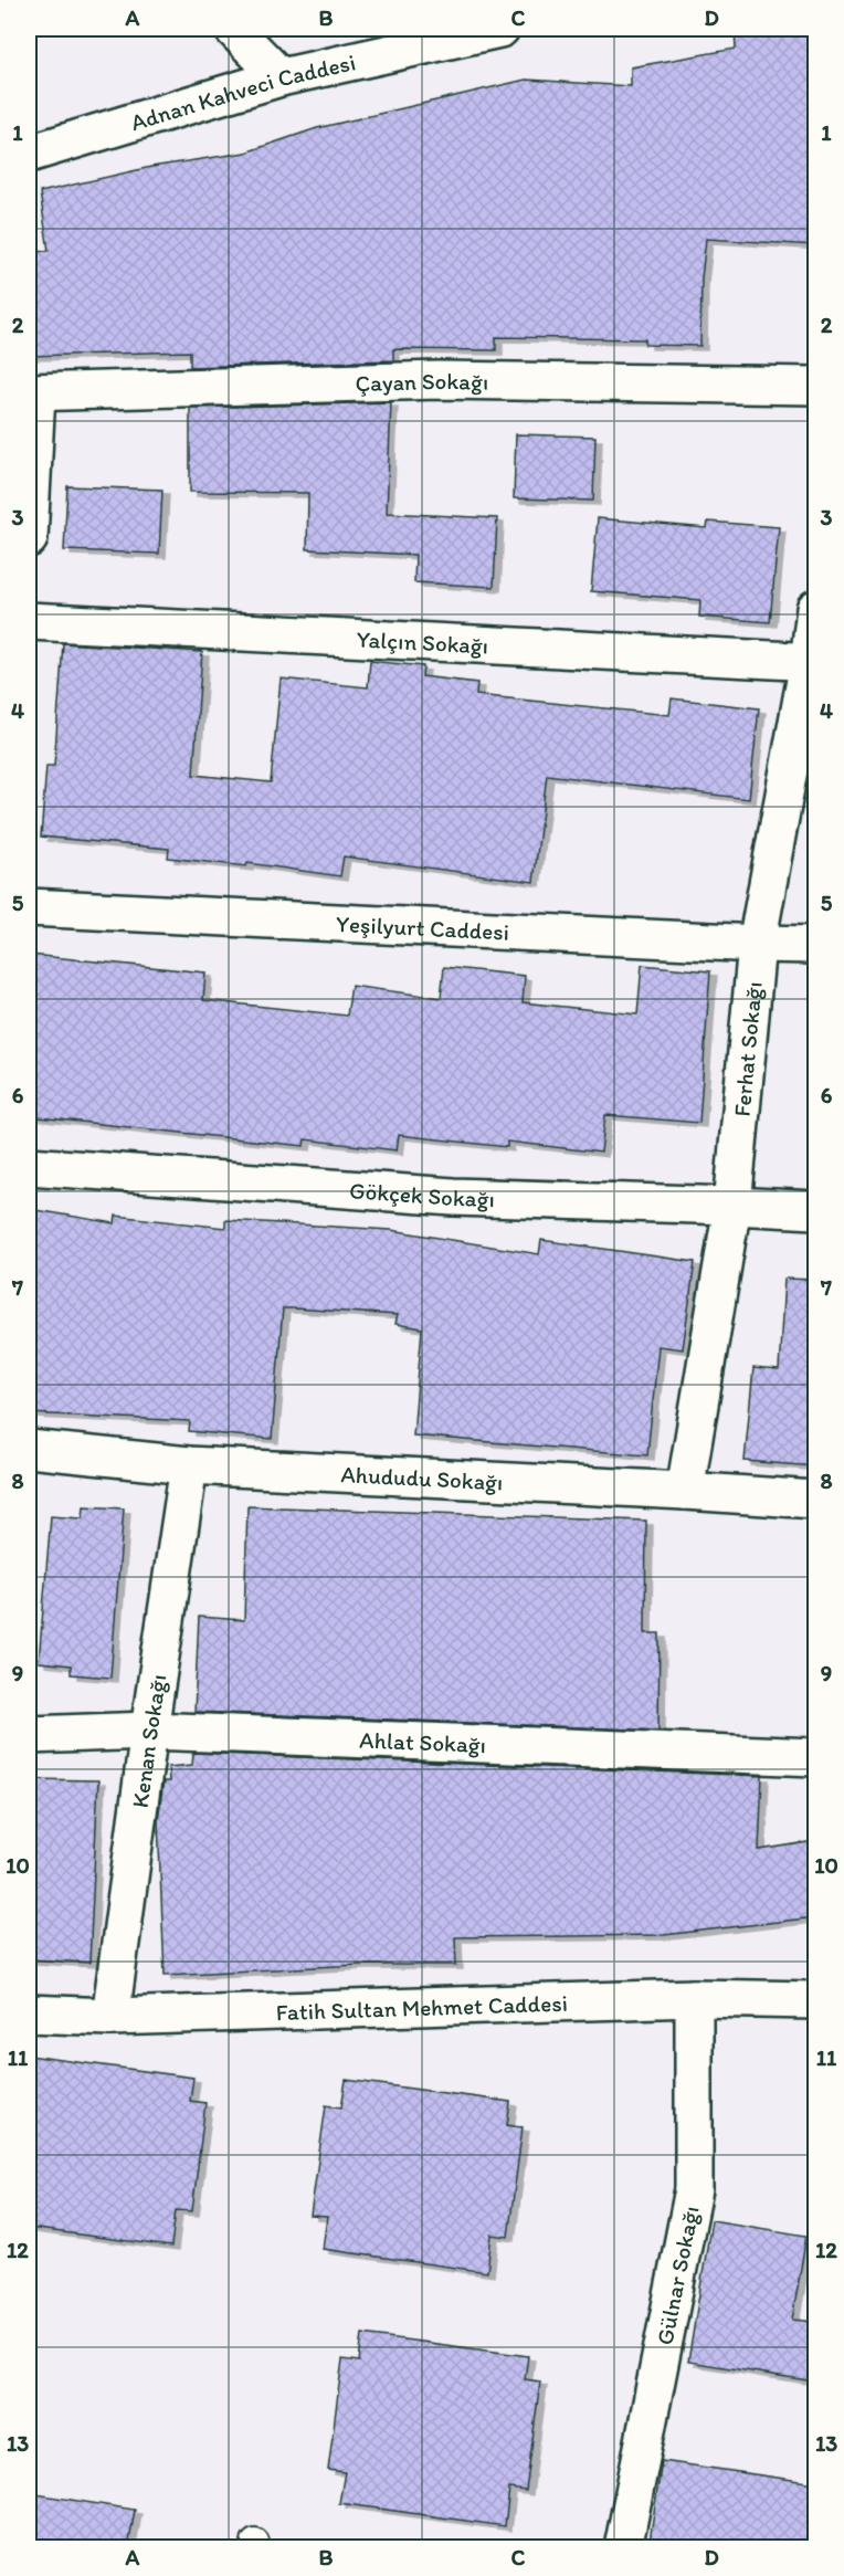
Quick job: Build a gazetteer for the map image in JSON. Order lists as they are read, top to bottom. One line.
{"streets":{"street":["Adnan Kahveci Caddesi","Çayan Sokağı","Yalçın Sokağı","Yeşilyurt Caddesi","Ferhat Sokağı","Gökçek Sokağı","Ahududu Sokağı","Kenan Sokağı","Ahlat Sokağı","Fatih Sultan Mehmet Caddesi","Gülnar Sokağı"]},"crossings":[["Yalçın Sokağı","Ferhat Sokağı"],["Yeşilyurt Caddesi","Ferhat Sokağı"],["Ferhat Sokağı","Gökçek Sokağı"],["Ferhat Sokağı","Ahududu Sokağı"],["Ahududu Sokağı","Kenan Sokağı"],["Kenan Sokağı","Ahlat Sokağı"],["Kenan Sokağı","Fatih Sultan Mehmet Caddesi"],["Fatih Sultan Mehmet Caddesi","Gülnar Sokağı"]],"grid":{"columns":["A","B","C","D"],"rows":["1","2","3","4","5","6","7","8","9","10","11","12","13"]}}
